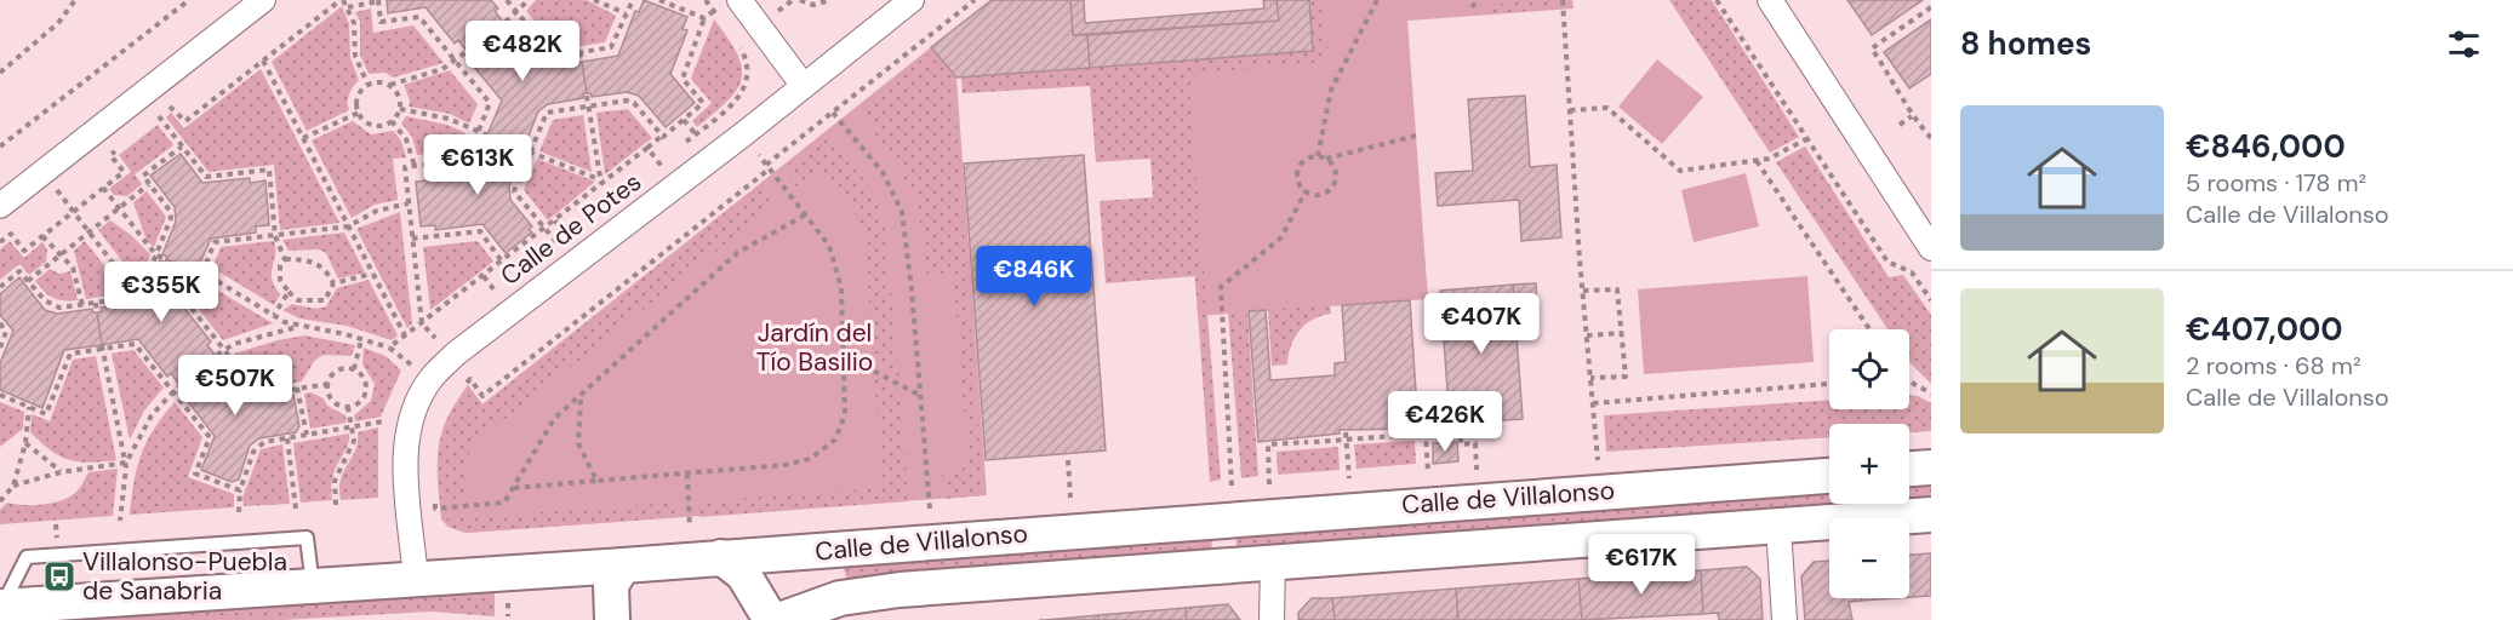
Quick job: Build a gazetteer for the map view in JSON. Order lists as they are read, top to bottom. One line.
{"streets":{"main road":["Calle de Villalonso"],"street":["Calle de Potes"]},"crossings":[["Calle de Potes","Calle de Villalonso"]],"parks":["Jardín del Tío Basilio"],"places":{"bus stop":["Villalonso-Puebla de Sanabria"]},"page":{"heading":"8 homes","price":["€482K","€613K","€846K","€355K","€407K","€507K","€426K","€617K"],"list":[{"name":"€846,000","note":"5 rooms · 178 m² · Calle de Villalonso"},{"name":"€407,000","note":"2 rooms · 68 m² · Calle de Villalonso"}],"map_buttons":["+","−"]}}
